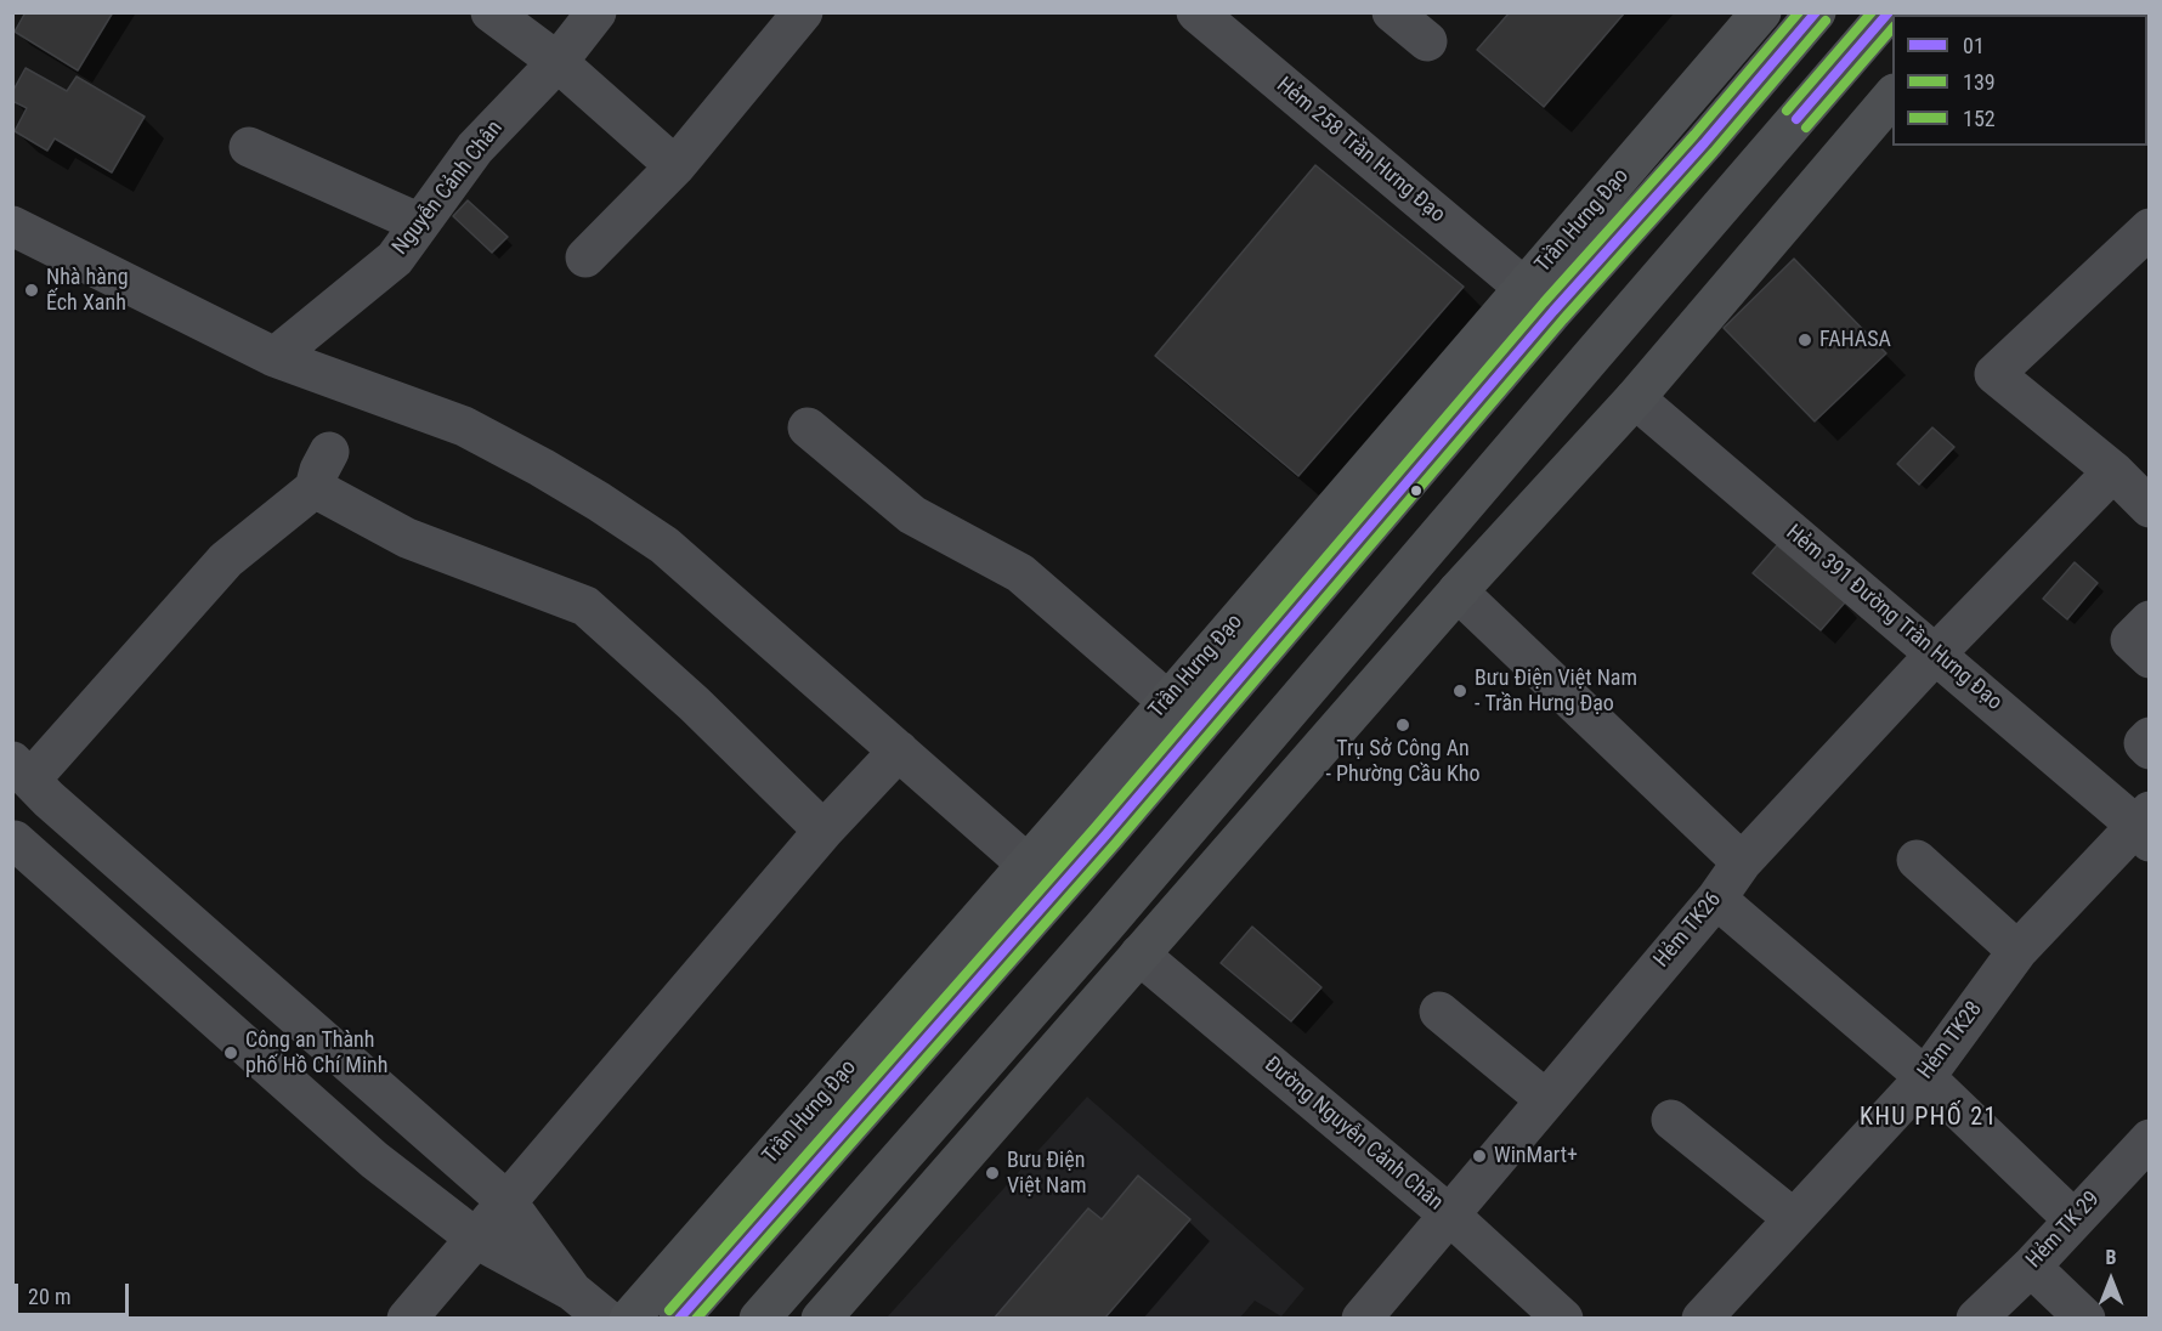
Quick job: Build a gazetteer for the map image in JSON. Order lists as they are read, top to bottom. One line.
{"streets":{"main road":["Trần Hưng Đạo"],"street":["Hẻm 258 Trần Hưng Đạo","Nguyễn Cảnh Chân","Hẻm 391 Đường Trần Hưng Ðạo","Hẻm TK26","Hẻm TK28","Đường Nguyễn Cảnh Chân","Hẻm TK 29"]},"crossings":[["Hẻm 258 Trần Hưng Đạo","Trần Hưng Đạo"],["Hẻm 391 Đường Trần Hưng Ðạo","Hẻm TK26"],["Hẻm 391 Đường Trần Hưng Ðạo","Hẻm TK28"],["Hẻm TK26","Đường Nguyễn Cảnh Chân"]],"districts":["KHU PHỐ 21"],"places":["Nhà hàng Ếch Xanh","FAHASA","Bưu Điện Việt Nam - Trần Hưng Đạo","Trụ Sở Công An - Phường Cầu Kho","Công an Thành phố Hồ Chí Minh","WinMart+","Bưu Điện Việt Nam"],"lines":["transit line 01","transit line 152","transit line 139"],"legend":["01","139","152"],"scale_bar":"20 m","north":"top"}
